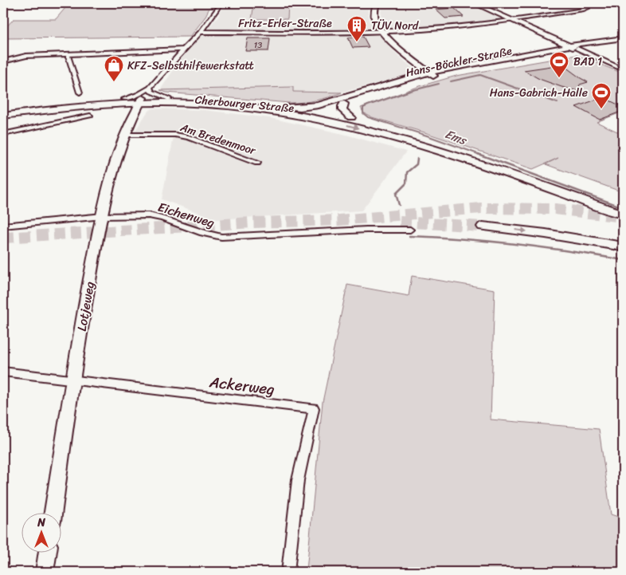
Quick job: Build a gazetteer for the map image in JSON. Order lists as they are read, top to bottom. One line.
{"streets":{"main road":["Cherbourger Straße"],"street":["Fritz-Erler-Straße","Hans-Böckler-Straße","Am Bredenmoor","Eichenweg","Lotjeweg","Ackerweg"]},"crossings":[["Hans-Böckler-Straße","Cherbourger Straße"],["Cherbourger Straße","Lotjeweg"],["Am Bredenmoor","Lotjeweg"],["Eichenweg","Lotjeweg"],["Lotjeweg","Ackerweg"]],"water":["Ems"],"places":{"building":["TÜV Nord"],"sports":["BAD 1","Hans-Gabrich-Halle"],"shop":["KFZ-Selbsthilfewerkstatt"]},"house_numbers":["13"],"north":"top"}
